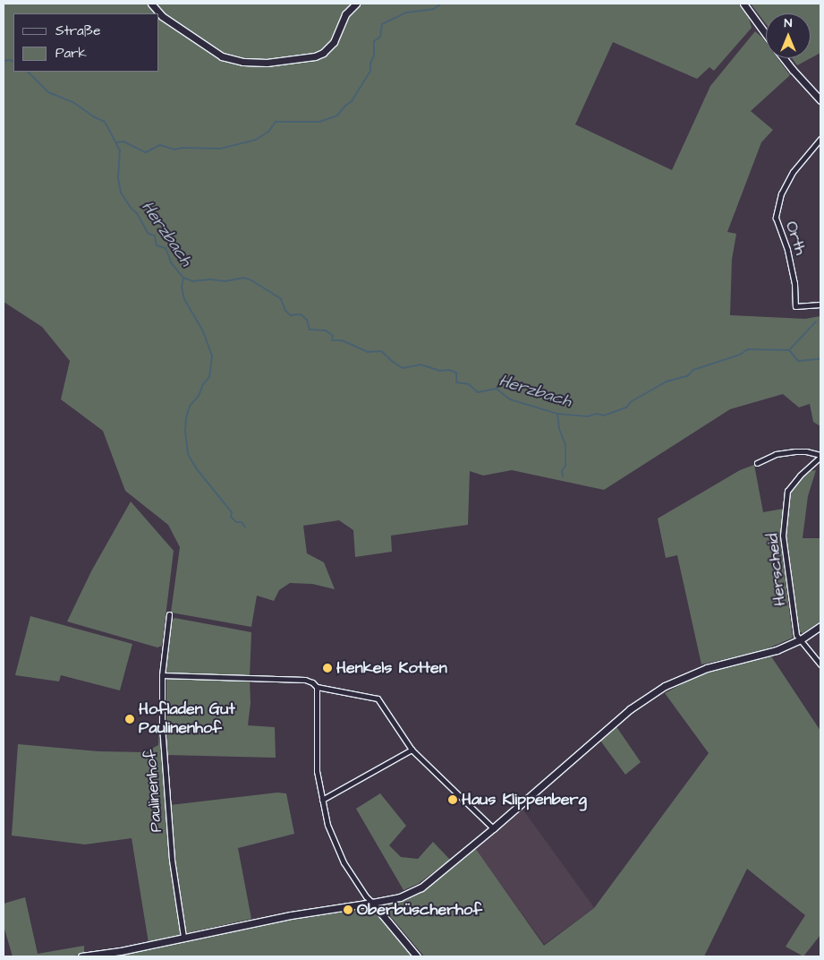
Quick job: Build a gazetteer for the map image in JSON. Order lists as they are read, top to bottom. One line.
{"streets":{"street":["Orth","Herscheid","Paulinenhof"]},"water":["Herzbach"],"places":["Henkels Kotten","Hofladen Gut Paulinenhof","Haus Klippenberg","Oberbüscherhof"],"legend":["Straße","Park"],"north":"top"}
